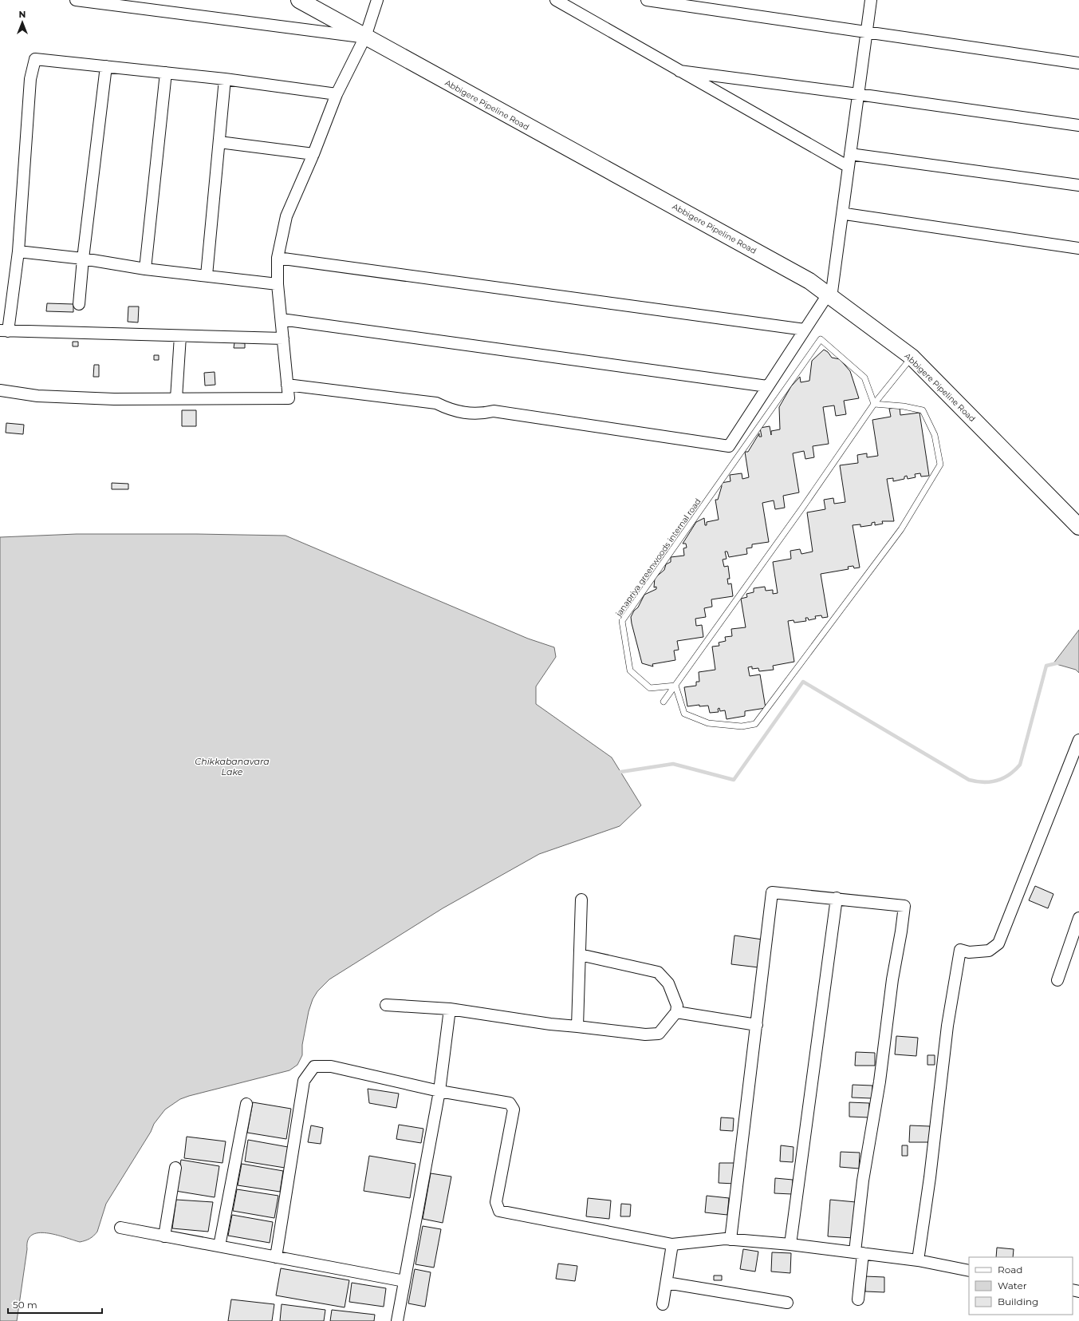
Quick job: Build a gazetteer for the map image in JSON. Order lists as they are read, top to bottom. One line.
{"streets":{"main road":["Abbigere Pipeline Road"],"lane":["janapriya greenwoods internal road"]},"water":["Chikkabanavara Lake"],"legend":["Road","Water","Building"],"scale_bar":"50 m","north":"top"}
